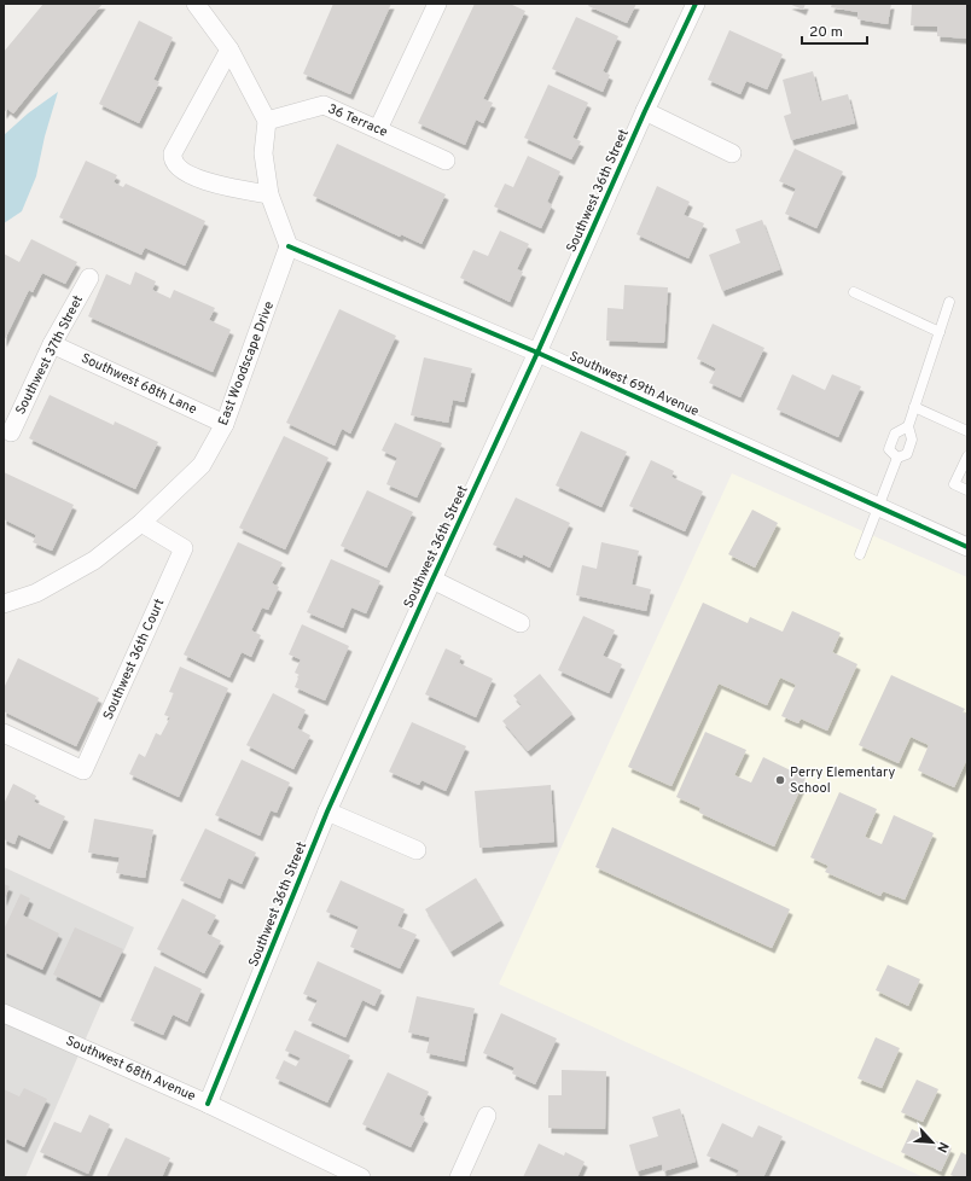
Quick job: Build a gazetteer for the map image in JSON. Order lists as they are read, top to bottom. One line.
{"streets":{"street":["36 Terrace","Southwest 36th Street","Southwest 37th Street","East Woodscape Drive","Southwest 68th Lane","Southwest 69th Avenue","Southwest 36th Court","Southwest 68th Avenue"]},"crossings":[["Southwest 36th Street","Southwest 69th Avenue"],["Southwest 36th Street","Southwest 68th Avenue"],["Southwest 37th Street","Southwest 68th Lane"],["East Woodscape Drive","Southwest 68th Lane"],["East Woodscape Drive","Southwest 69th Avenue"],["East Woodscape Drive","Southwest 36th Court"]],"places":["Perry Elementary School"],"scale_bar":"20 m","north":"bottom right"}
